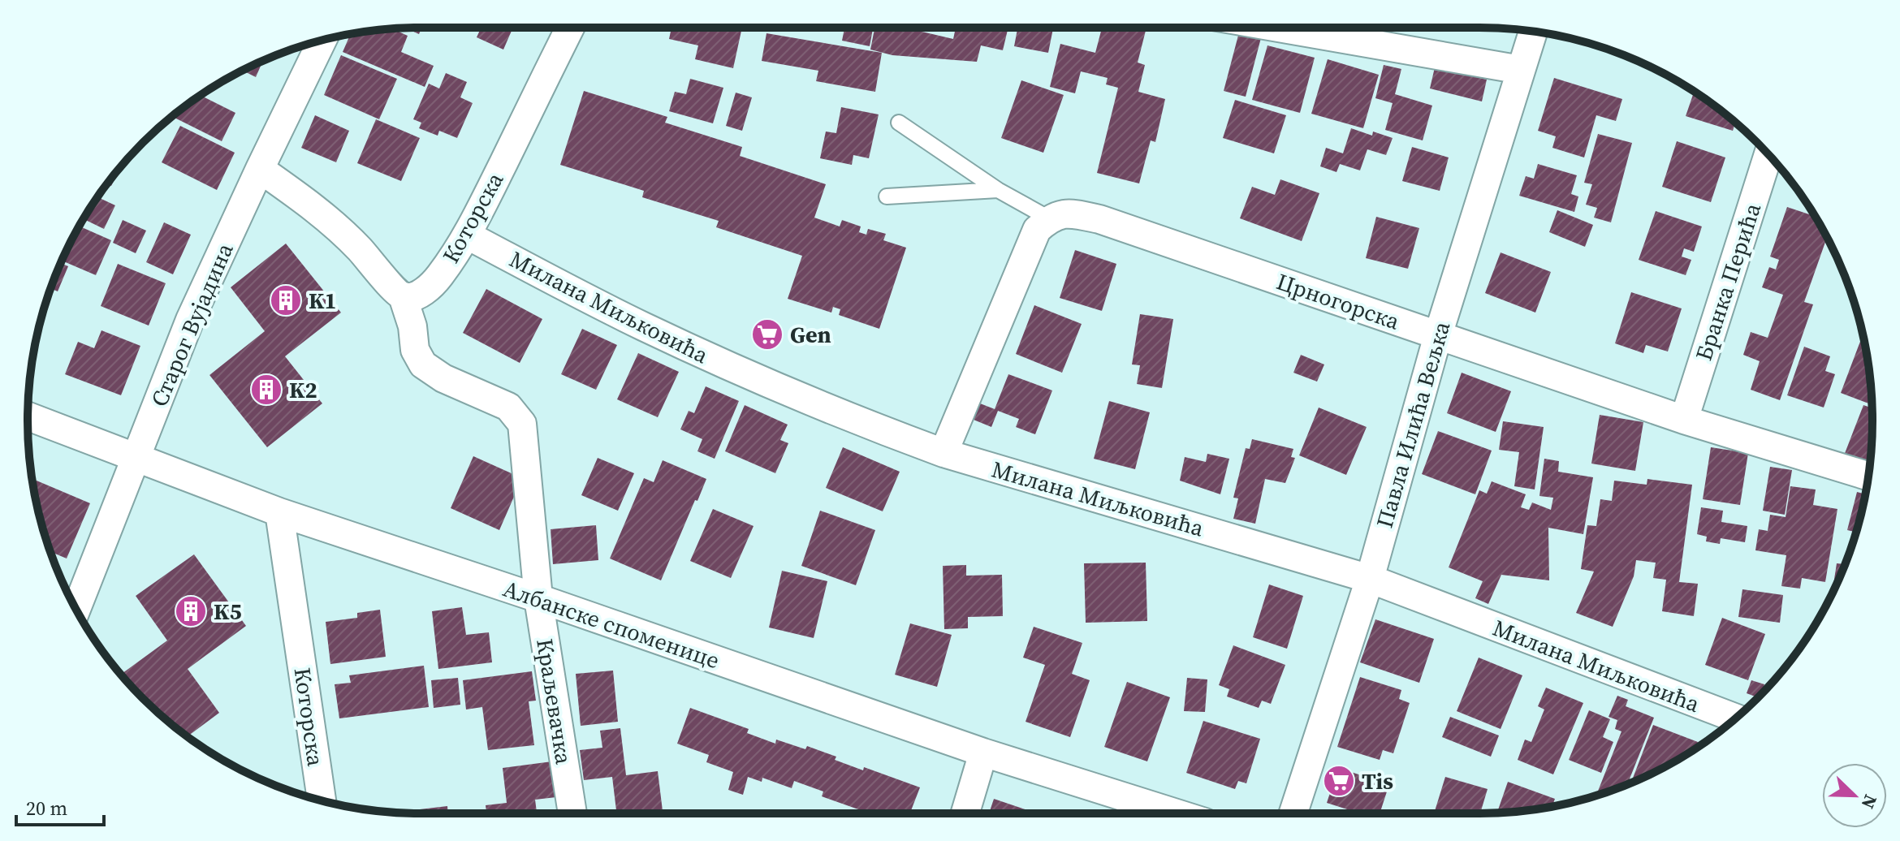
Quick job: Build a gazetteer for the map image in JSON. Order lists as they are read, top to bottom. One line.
{"streets":{"street":["Которска","Бранка Перића","Црногорска","Милана Миљковића","Старог Вујадина","Павла Илића Вељка","Албанске споменице","Краљевачка"]},"crossings":[["Которска","Милана Миљковића"],["Которска","Албанске споменице"],["Которска","Краљевачка"],["Бранка Перића","Црногорска"],["Црногорска","Павла Илића Вељка"],["Милана Миљковића","Павла Илића Вељка"],["Старог Вујадина","Албанске споменице"],["Албанске споменице","Краљевачка"]],"places":{"building":["K1","K2","K5"],"supermarket":["Gen","Tis"]},"scale_bar":"20 m","north":"bottom right"}
